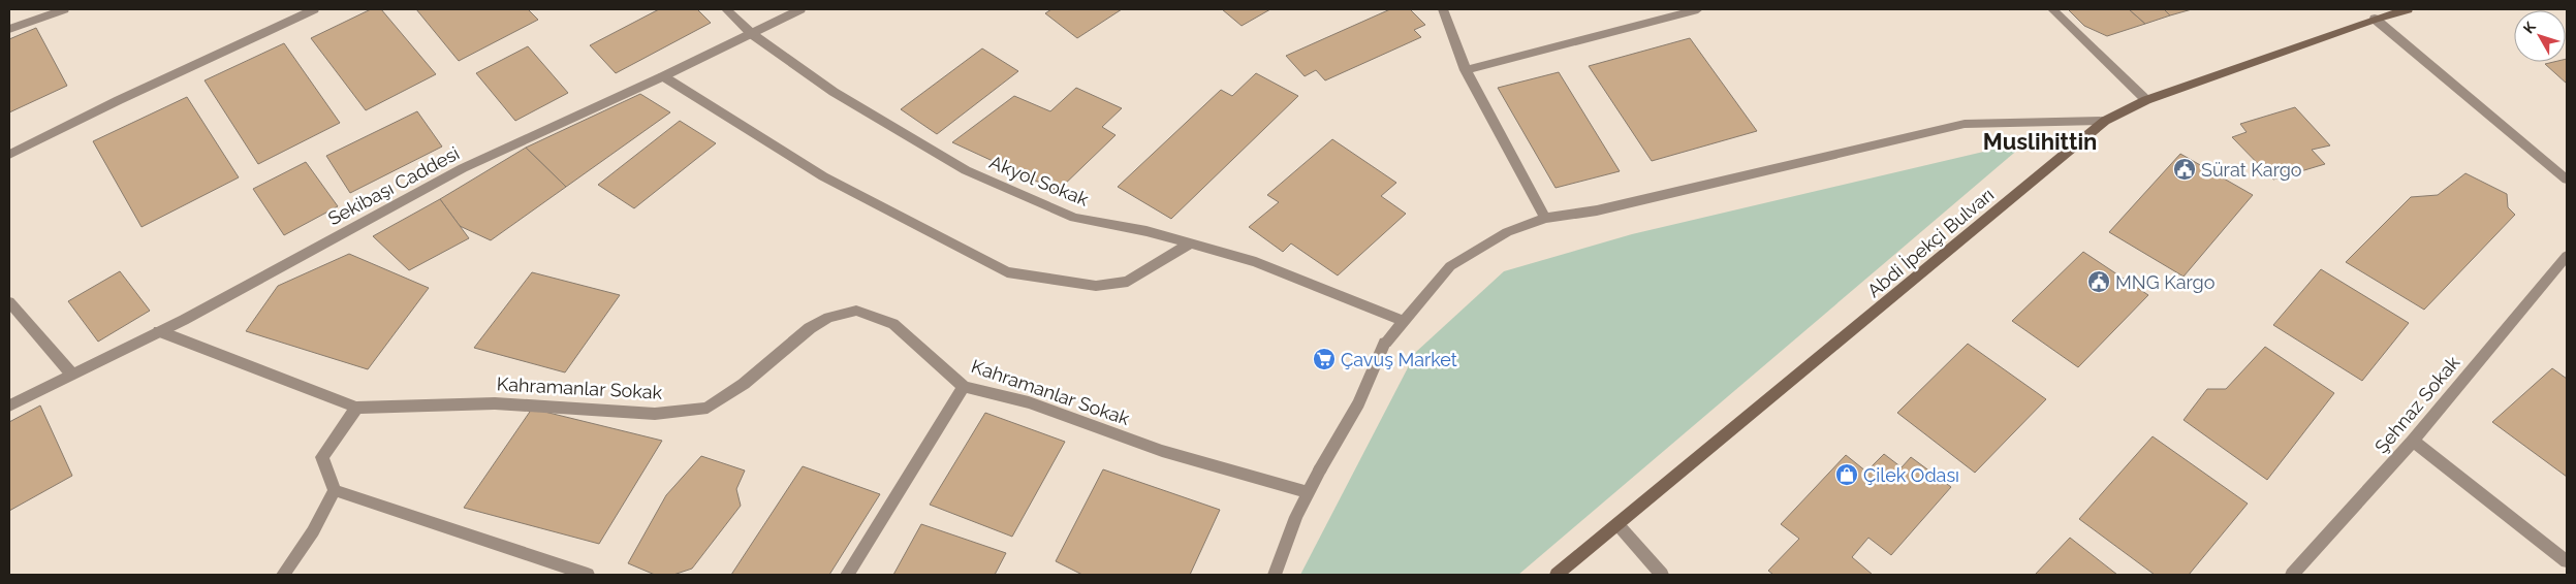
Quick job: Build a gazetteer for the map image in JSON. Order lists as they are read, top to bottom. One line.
{"streets":{"main road":["Abdi İpekçi Bulvarı"],"street":["Akyol Sokak","Sekibaşı Caddesi","Kahramanlar Sokak","Şehnaz Sokak"]},"crossings":[["Akyol Sokak","Sekibaşı Caddesi"],["Sekibaşı Caddesi","Kahramanlar Sokak"]],"districts":["Muslihittin"],"places":{"public building":["Sürat Kargo","MNG Kargo"],"supermarket":["Çavuş Market"],"shop":["Çilek Odası"]},"north":"top left"}
